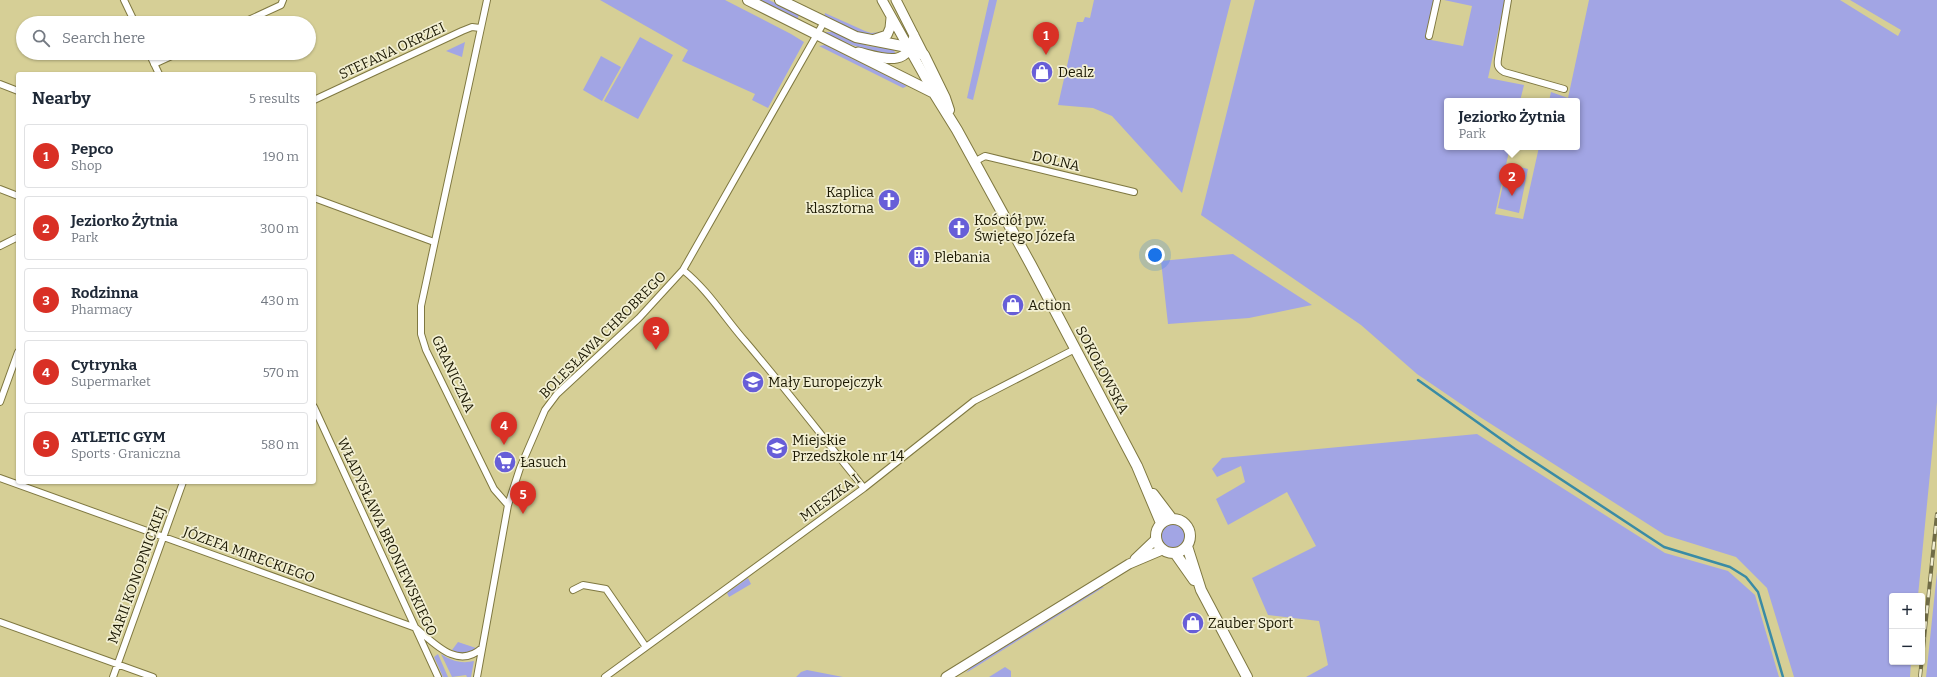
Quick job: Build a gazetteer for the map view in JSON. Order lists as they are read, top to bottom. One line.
{"streets":{"main road":["SOKOŁOWSKA"],"street":["STEFANA OKRZEI","DOLNA","BOLESŁAWA CHROBREGO","GRANICZNA","MIESZKA I","WŁADYSŁAWA BRONIEWSKIEGO","JÓZEFA MIRECKIEGO","MARII KONOPNICKIEJ"]},"crossings":[["STEFANA OKRZEI","GRANICZNA"],["DOLNA","SOKOŁOWSKA"],["BOLESŁAWA CHROBREGO","GRANICZNA"],["SOKOŁOWSKA","MIESZKA I"],["WŁADYSŁAWA BRONIEWSKIEGO","JÓZEFA MIRECKIEGO"],["JÓZEFA MIRECKIEGO","MARII KONOPNICKIEJ"]],"places":{"shop":["Dealz","Action","Zauber Sport"],"church":["Kaplica klasztorna","Kościół pw. Świętego Józefa"],"building":["Plebania"],"school or university":["Mały Europejczyk","Miejskie Przedszkole nr 14"],"supermarket":["Łasuch"]},"page":{"search":"Search here","pins":["1","2","3","4","5"],"heading":["Nearby","5 results"],"popup":["Jeziorko Żytnia","Park"],"list":[{"mark":"1","name":"Pepco","note":"Shop","value":"190 m"},{"mark":"2","name":"Jeziorko Żytnia","note":"Park","value":"300 m"},{"mark":"3","name":"Rodzinna","note":"Pharmacy","value":"430 m"},{"mark":"4","name":"Cytrynka","note":"Supermarket","value":"570 m"},{"mark":"5","name":"ATLETIC GYM","note":"Sports · Graniczna","value":"580 m"}],"map_buttons":["+","−"]}}
